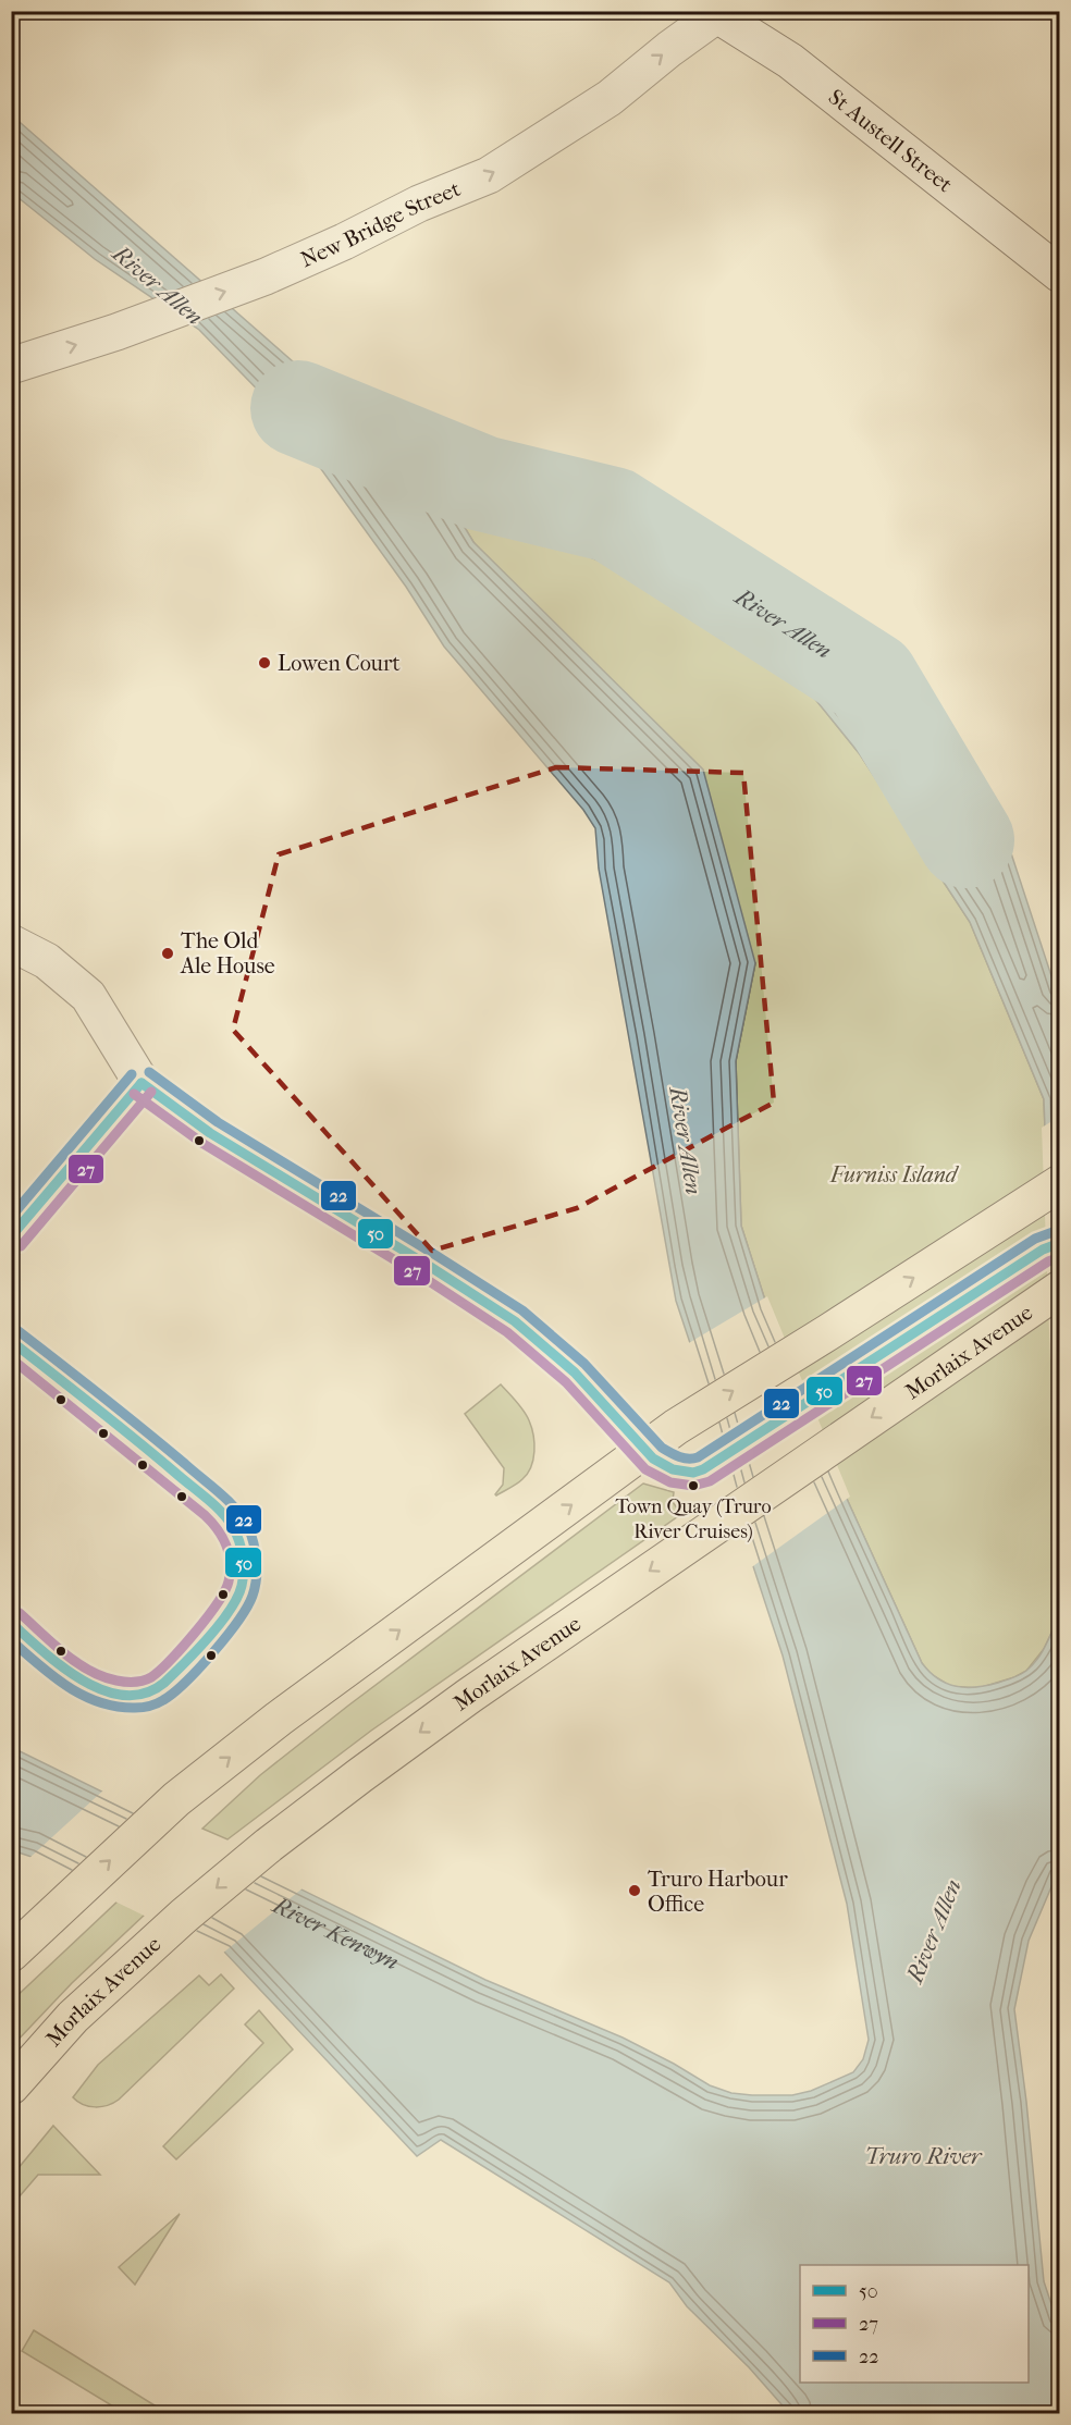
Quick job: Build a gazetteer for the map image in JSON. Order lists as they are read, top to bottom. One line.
{"streets":{"highway":["Morlaix Avenue"],"street":["St Austell Street","New Bridge Street"]},"crossings":[["St Austell Street","New Bridge Street"]],"one_way":["New Bridge Street"],"water":["River Allen","River Kenwyn","Truro River"],"parks":["Furniss Island"],"places":["Lowen Court","The Old Ale House","Town Quay (Truro River Cruises)","Truro Harbour Office"],"lines":["transit line 22","transit line 50","transit line 27"],"legend":["50","27","22"]}
